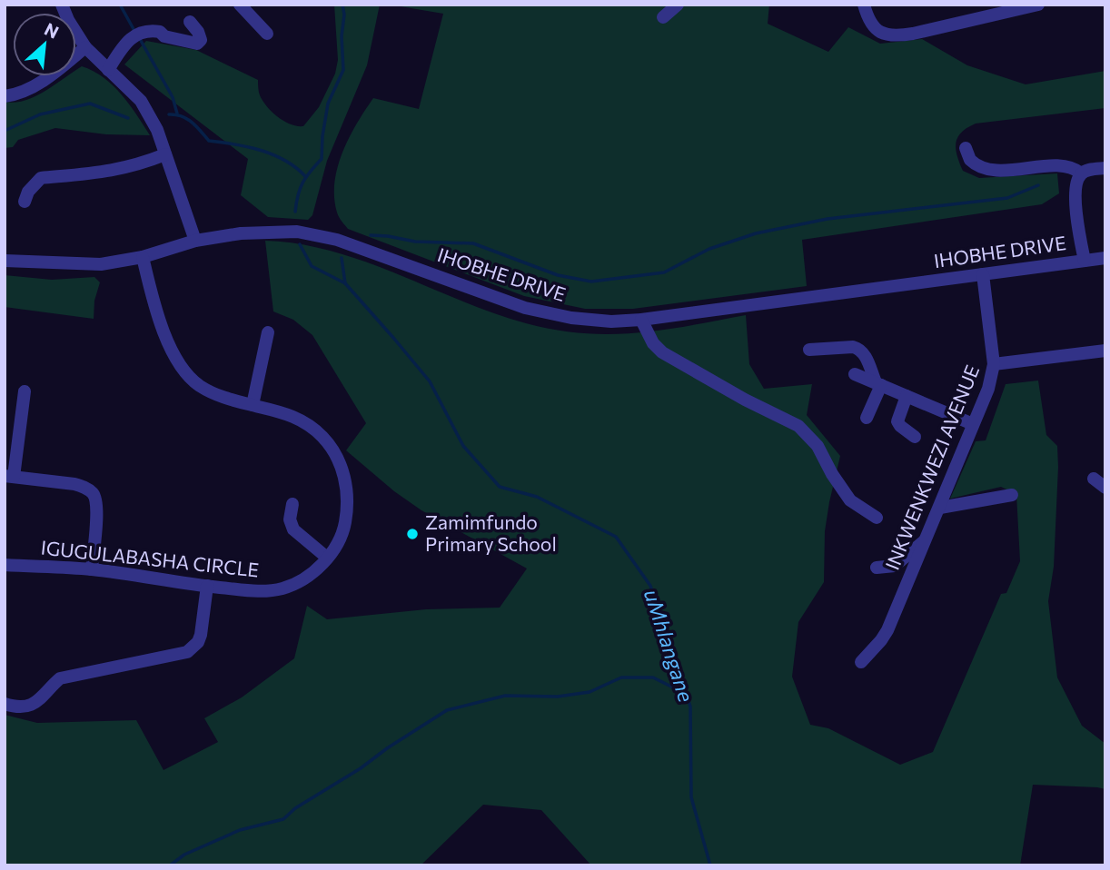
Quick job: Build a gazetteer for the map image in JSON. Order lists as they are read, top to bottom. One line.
{"streets":{"street":["IHOBHE DRIVE","INKWENKWEZI AVENUE","IGUGULABASHA CIRCLE"]},"crossings":[["IHOBHE DRIVE","INKWENKWEZI AVENUE"],["IHOBHE DRIVE","IGUGULABASHA CIRCLE"]],"water":["uMhlangane"],"places":["Zamimfundo Primary School"],"north":"top right"}
